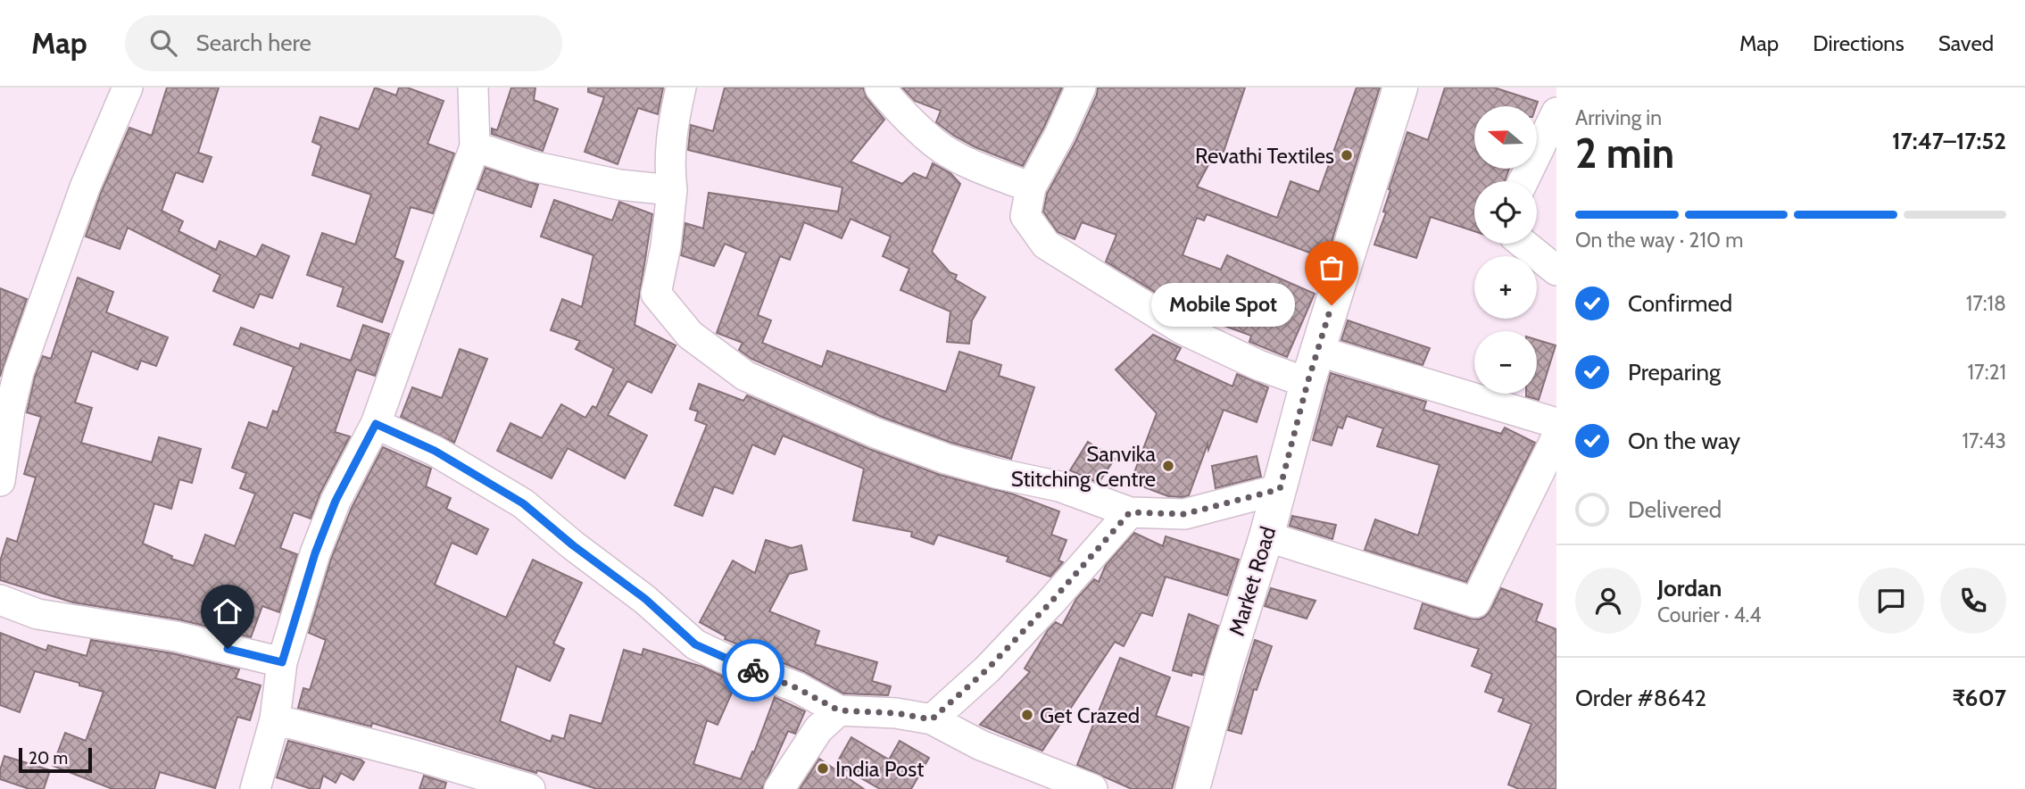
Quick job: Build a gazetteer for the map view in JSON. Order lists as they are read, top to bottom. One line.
{"streets":{"main road":["Market Road"]},"places":["Revathi Textiles","Mobile Spot","Sanvika Stitching Centre","Get Crazed","India Post"],"scale_bar":"20 m","north":"left","page":{"header":"Map","search":"Search here","nav":["Map","Directions","Saved"],"heading":["2 min","Arriving in","17:47–17:52"],"panel":["Jordan","Courier · 4.4","Order #8642","₹607"],"map_buttons":["+","−"],"bar":"On the way · 210 m","list":[["Confirmed","17:18"],["Preparing","17:21"],["On the way","17:43"],"Delivered"],"bubble":"Mobile Spot","scale":"20 m"}}
